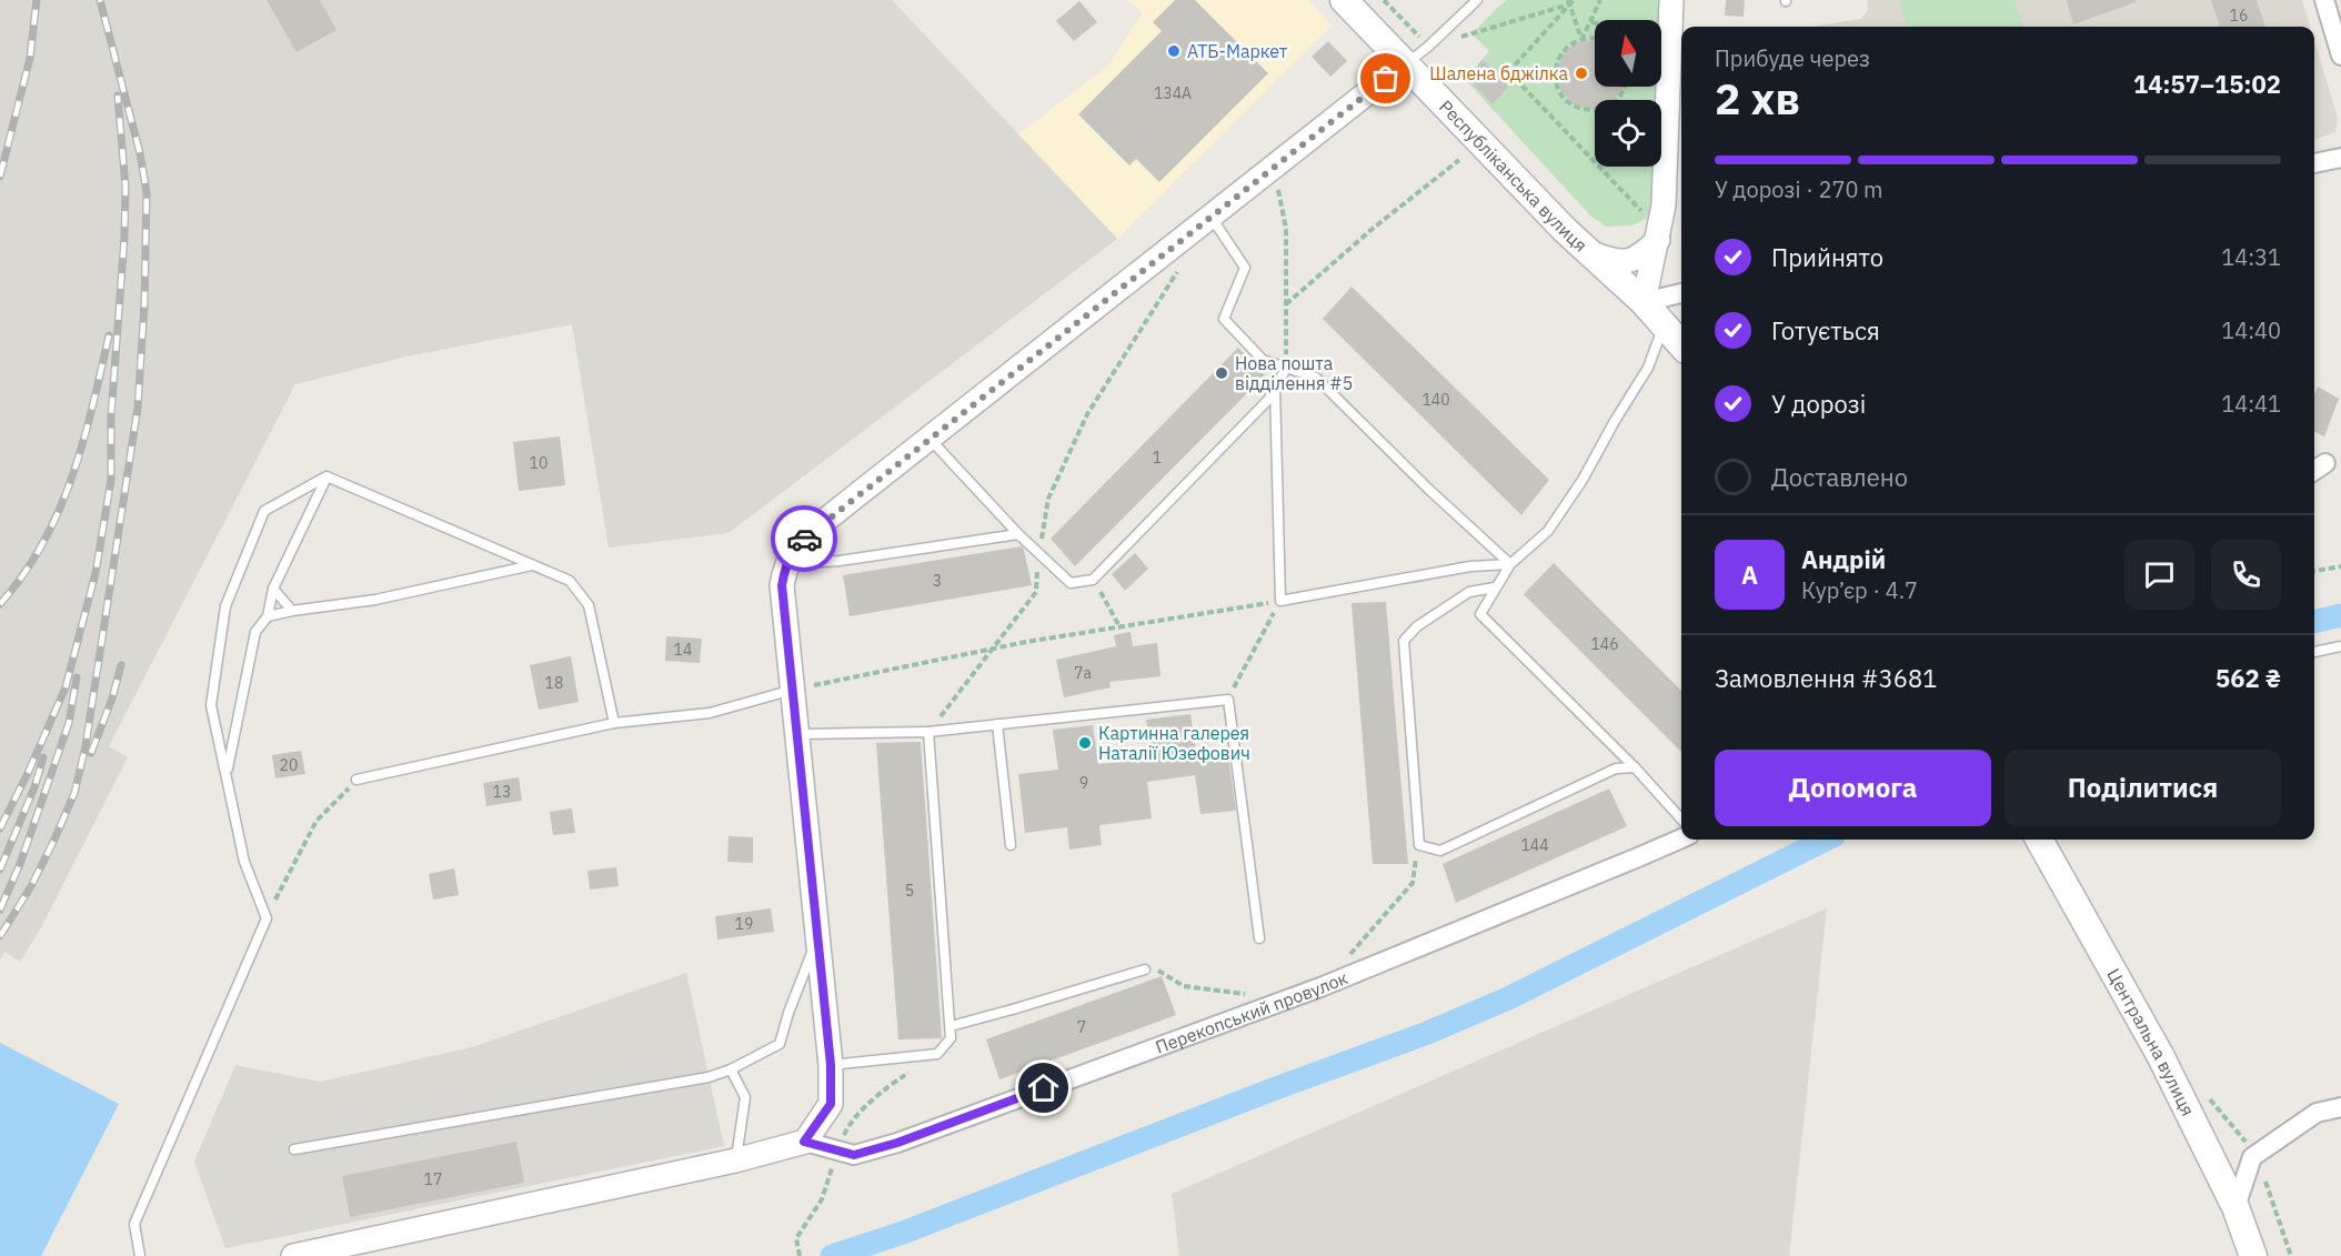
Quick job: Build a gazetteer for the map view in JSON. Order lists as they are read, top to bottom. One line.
{"streets":{"main road":["Республіканська вулиця","Центральна вулиця"],"street":["Перекопський провулок"]},"places":["АТБ-Маркет","Шалена бджілка","Нова пошта відділення #5","Картинна галерея Наталії Юзефович"],"house_numbers":["16","134А","140","1","10","3","146","14","7а","18","20","9","13","144","5","19","7","17"],"north":"top","page":{"heading":["2 хв","Прибуде через","14:57–15:02"],"panel":["Андрій","Кур’єр · 4.7","Замовлення #3681","562 ₴"],"bar":"У дорозі · 270 m","list":[["Прийнято","14:31"],["Готується","14:40"],["У дорозі","14:41"],"Доставлено"],"round":"А","buttons":["Допомога","Поділитися"]}}
